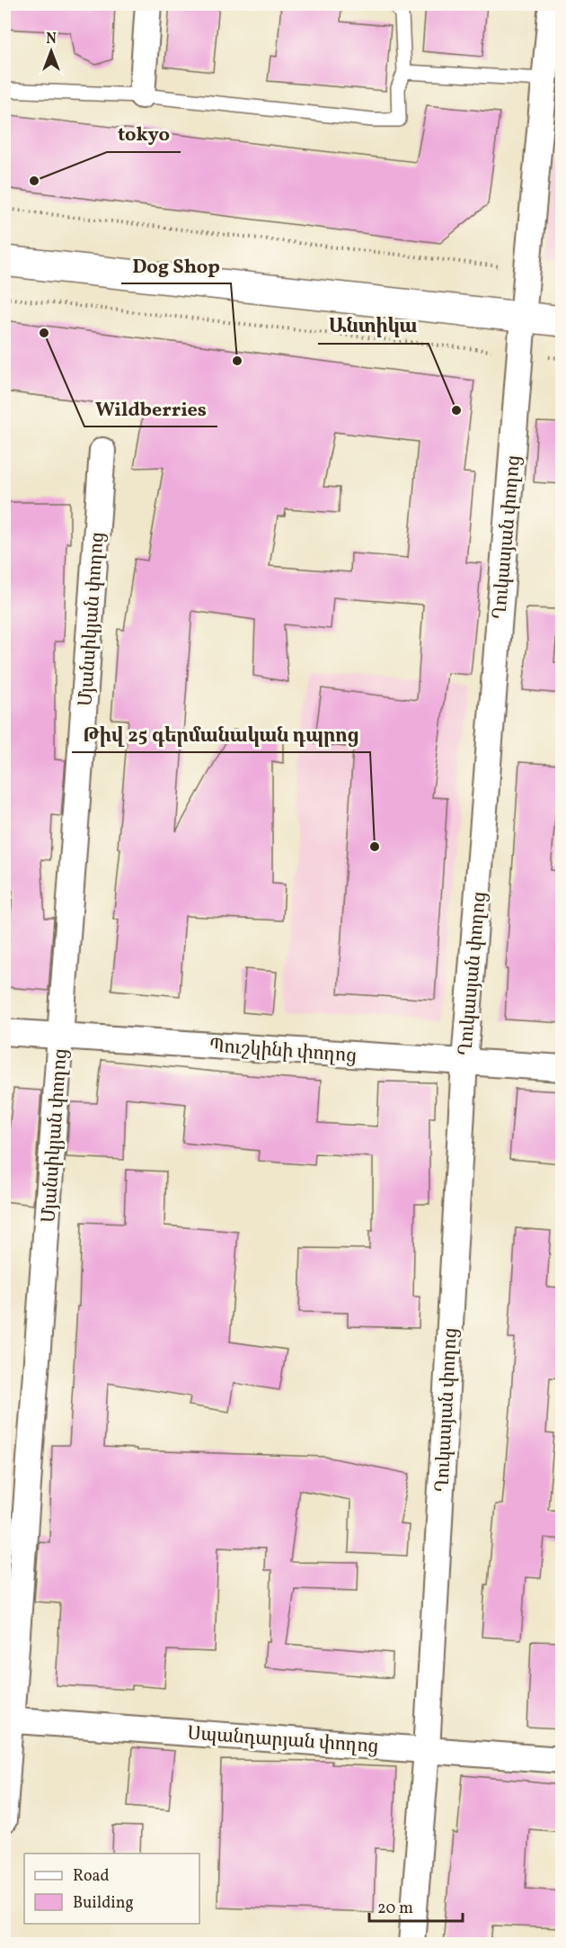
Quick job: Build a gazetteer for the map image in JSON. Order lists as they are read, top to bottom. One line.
{"streets":{"street":["Ղուկասյան փողոց","Մյանսիկյան փողոց","Պուշկինի փողոց","Սպանդարյան փողոց"]},"crossings":[["Ղուկասյան փողոց","Պուշկինի փողոց"],["Ղուկասյան փողոց","Սպանդարյան փողոց"],["Մյանսիկյան փողոց","Պուշկինի փողոց"],["Մյանսիկյան փողոց","Սպանդարյան փողոց"]],"places":["tokyo","Wildberries","Dog Shop","Անտիկա","Թիվ 25 գերմանական դպրոց"],"legend":["Road","Building"],"scale_bar":"20 m","north":"top"}
